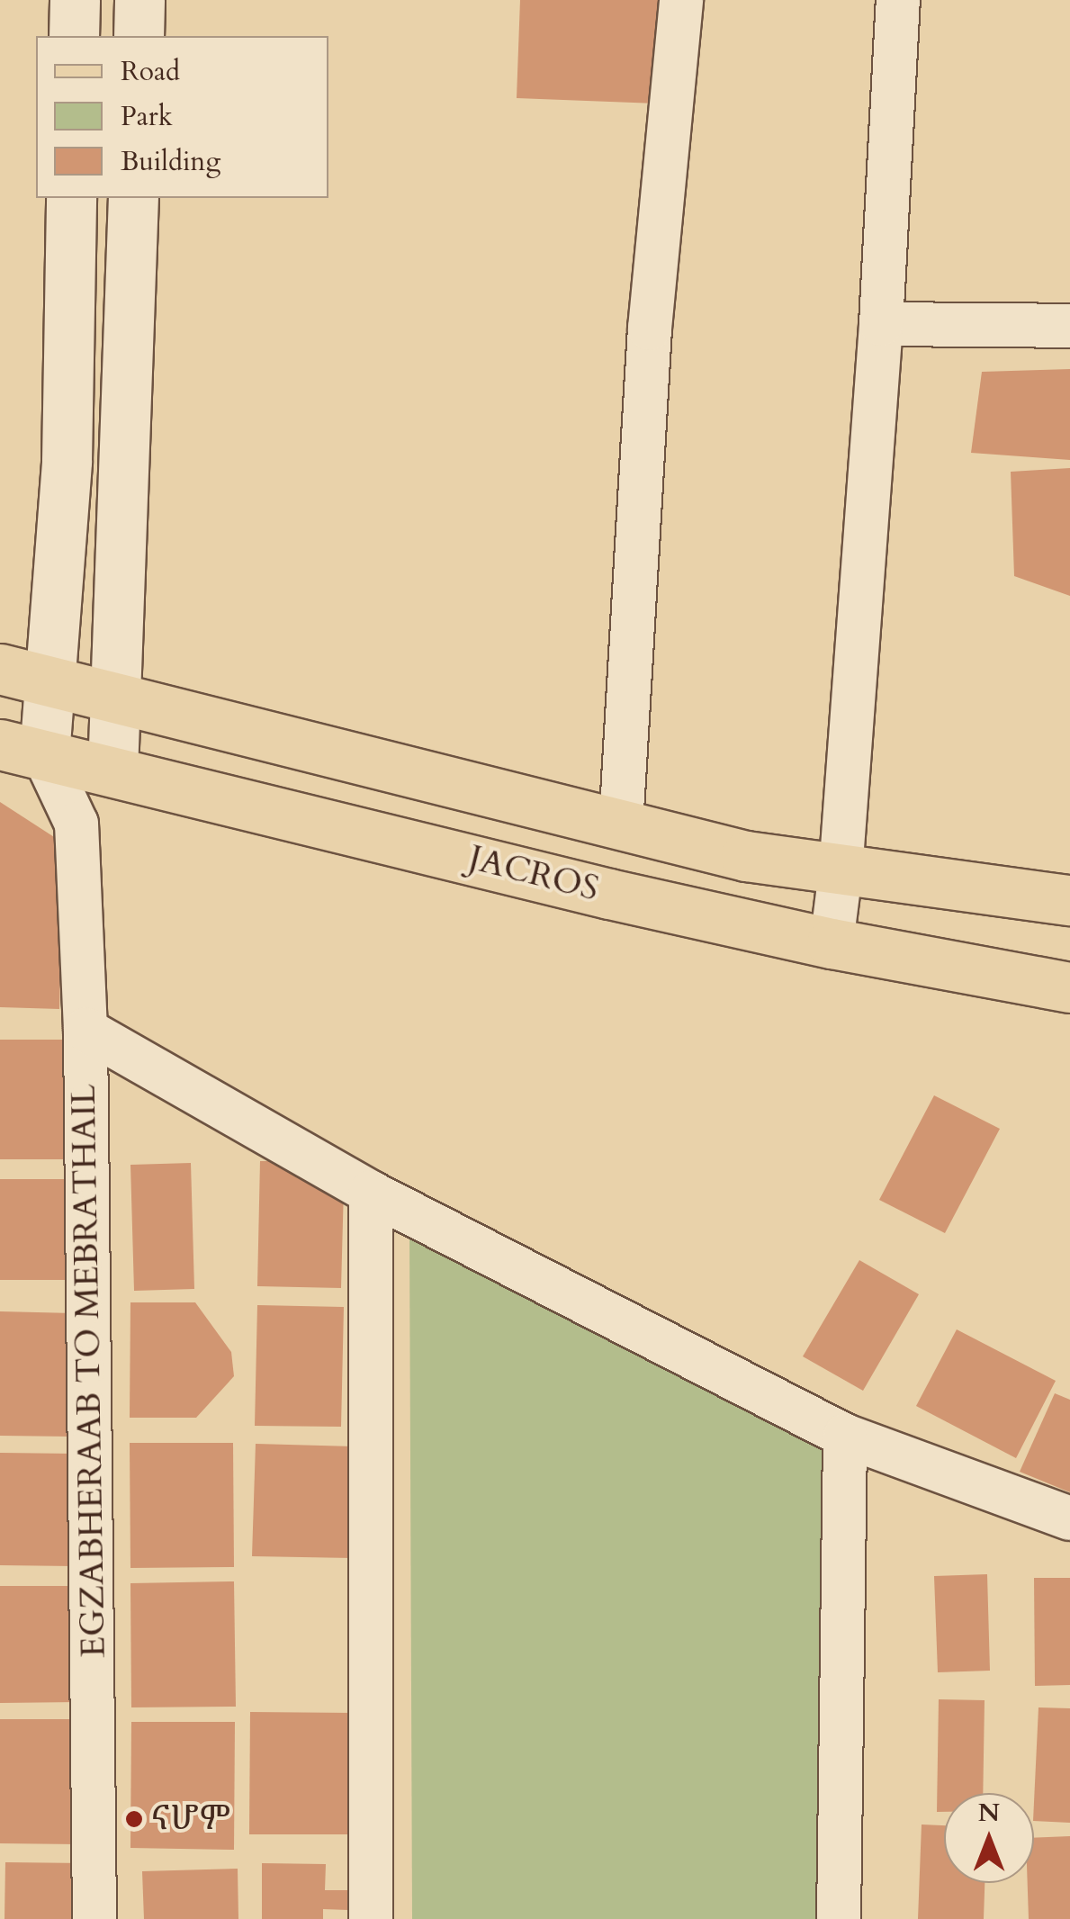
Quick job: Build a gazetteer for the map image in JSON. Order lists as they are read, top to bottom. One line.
{"streets":{"main road":["JACROS"],"street":["EGZABHERAAB TO MEBRATHAIL"]},"crossings":[["JACROS","EGZABHERAAB TO MEBRATHAIL"]],"places":["ናሆም"],"legend":["Road","Park","Building"],"north":"top"}
